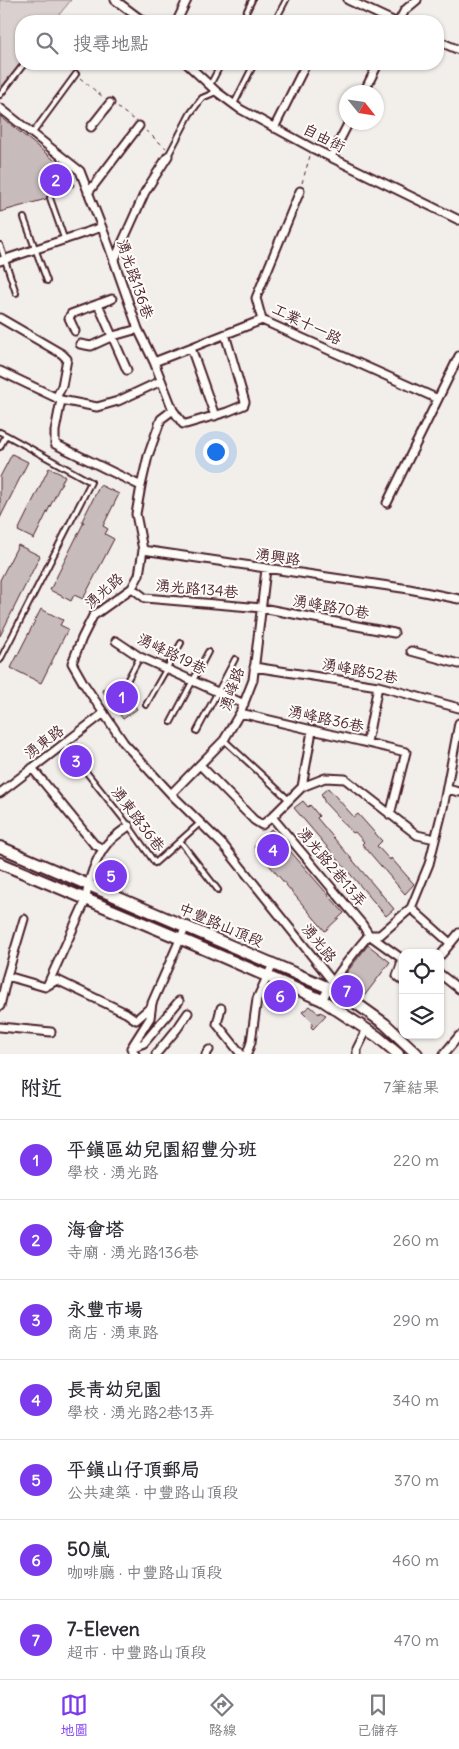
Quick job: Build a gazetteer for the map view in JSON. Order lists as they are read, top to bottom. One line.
{"streets":{"main road":["中豐路山頂段"],"street":["自由街","湧光路136巷","工業十一路","湧興路","湧光路134巷","湧光路","湧峰路70巷","湧峰路19巷","湧峰路52巷","湧峰路","湧峰路36巷","湧東路","湧光路2巷13弄"],"lane":["湧東路36巷"]},"crossings":[["湧興路","湧光路"],["湧興路","湧峰路"],["湧光路134巷","湧光路"],["湧光路134巷","湧峰路70巷"],["湧光路134巷","湧峰路"],["湧光路","湧峰路"],["湧光路","湧東路"],["湧光路","湧東路36巷"],["湧光路","中豐路山頂段"],["湧峰路70巷","湧峰路"],["湧峰路19巷","湧峰路"],["湧峰路52巷","湧峰路"],["湧峰路","湧峰路36巷"],["湧東路","湧東路36巷"]],"north":"bottom right","page":{"search":"搜尋地點","pins":["2","1","3","4","5","7","6"],"heading":["附近","7筆結果"],"list":[{"mark":"1","name":"平鎮區幼兒園紹豐分班","note":"學校 · 湧光路","value":"220 m"},{"mark":"2","name":"海會塔","note":"寺廟 · 湧光路136巷","value":"260 m"},{"mark":"3","name":"永豐市場","note":"商店 · 湧東路","value":"290 m"},{"mark":"4","name":"長青幼兒園","note":"學校 · 湧光路2巷13弄","value":"340 m"},{"mark":"5","name":"平鎮山仔頂郵局","note":"公共建築 · 中豐路山頂段","value":"370 m"},{"mark":"6","name":"50嵐","note":"咖啡廳 · 中豐路山頂段","value":"460 m"},{"mark":"7","name":"7-Eleven","note":"超市 · 中豐路山頂段","value":"470 m"}],"nav":["地圖","路線","已儲存"]}}
